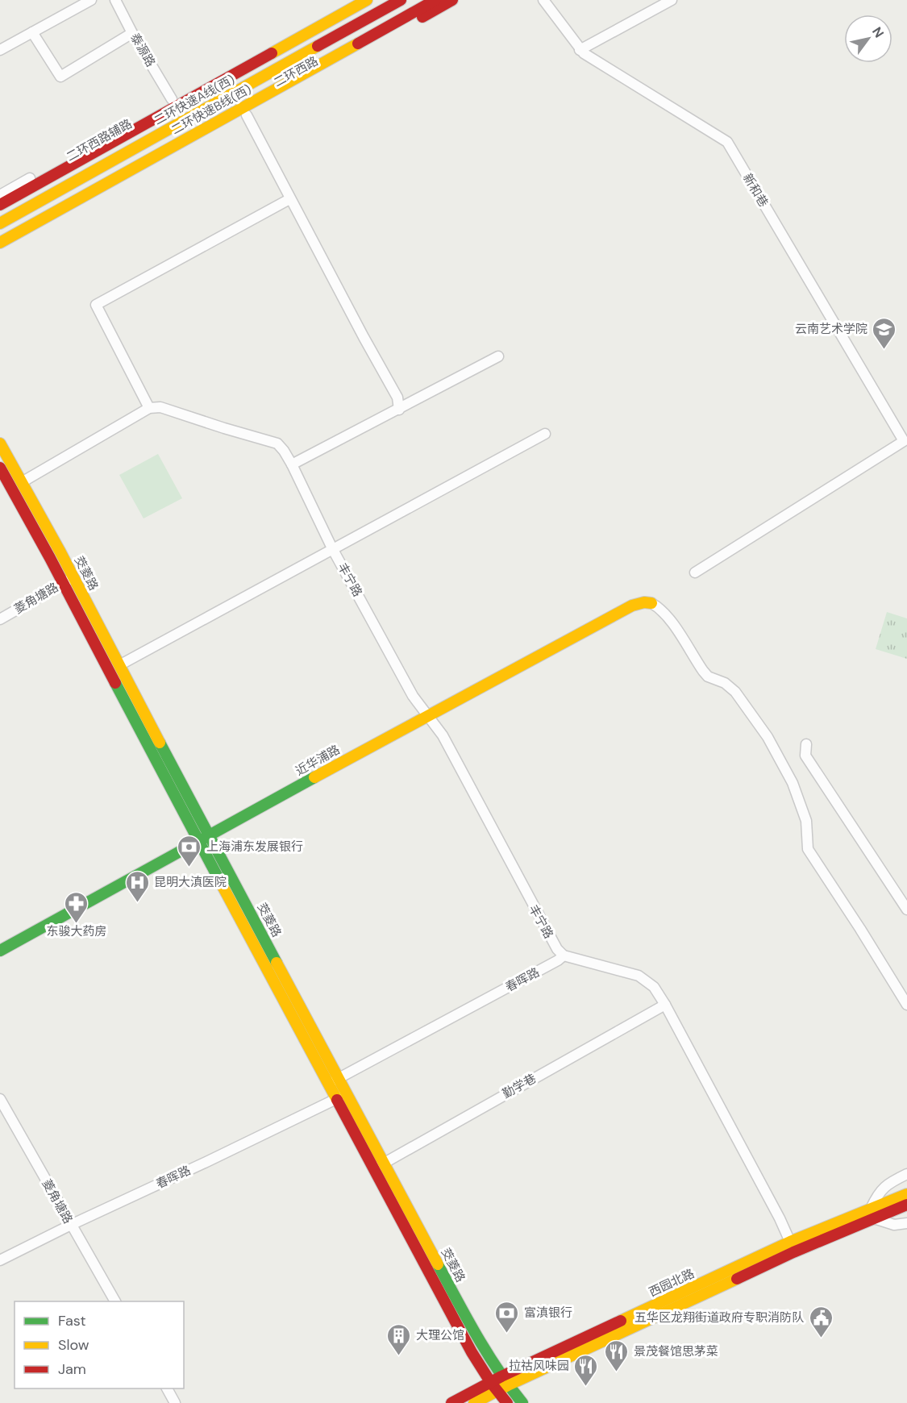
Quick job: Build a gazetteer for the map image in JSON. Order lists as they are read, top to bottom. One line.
{"streets":{"main road":["二环西路","二环快速A线(西)","二环快速B线(西)","茭菱路","近华浦路","西园北路"],"street":["泰源路","二环西路辅路","新和巷","丰宁路","菱角塘路","春晖路","勤学巷"]},"crossings":[["泰源路","二环西路辅路"],["茭菱路","丰宁路"],["茭菱路","菱角塘路"],["茭菱路","近华浦路"],["茭菱路","春晖路"],["茭菱路","勤学巷"],["茭菱路","西园北路"],["丰宁路","近华浦路"],["丰宁路","春晖路"],["菱角塘路","春晖路"]],"places":{"school or university":["云南艺术学院"],"bank":["上海浦东发展银行","富滇银行"],"hospital":["昆明大滇医院"],"pharmacy":["东骏大药房"],"public building":["五华区龙翔街道政府专职消防队"],"building":["大理公馆"],"restaurant":["景茂餐馆思茅菜","拉祜风味园"]},"legend":["Fast","Slow","Jam"],"north":"top right"}
